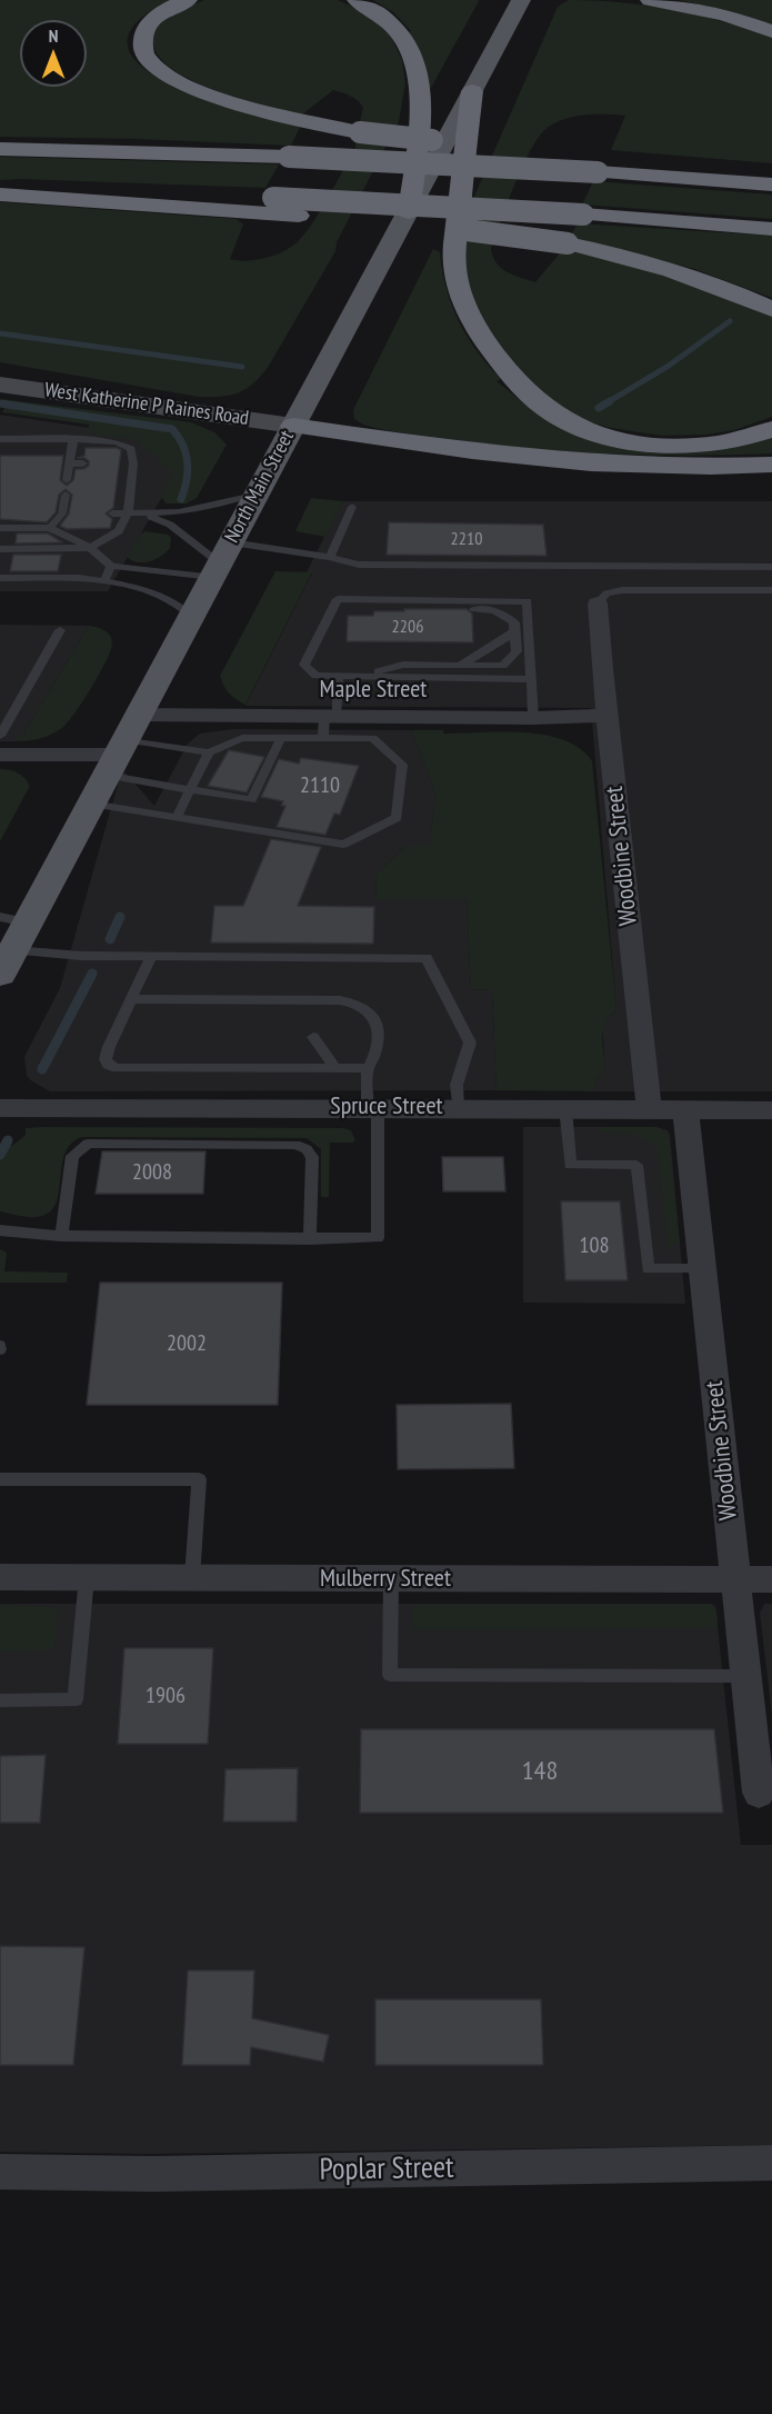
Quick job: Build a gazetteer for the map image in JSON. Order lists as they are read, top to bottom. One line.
{"streets":{"main road":["North Main Street"],"street":["West Katherine P Raines Road","Maple Street","Woodbine Street","Spruce Street","Mulberry Street","Poplar Street"]},"crossings":[["West Katherine P Raines Road","North Main Street"],["North Main Street","Maple Street"],["Maple Street","Woodbine Street"],["Woodbine Street","Spruce Street"],["Woodbine Street","Mulberry Street"]],"house_numbers":["2210","2206","2110","2008","108","2002","1906","148"],"north":"top"}
